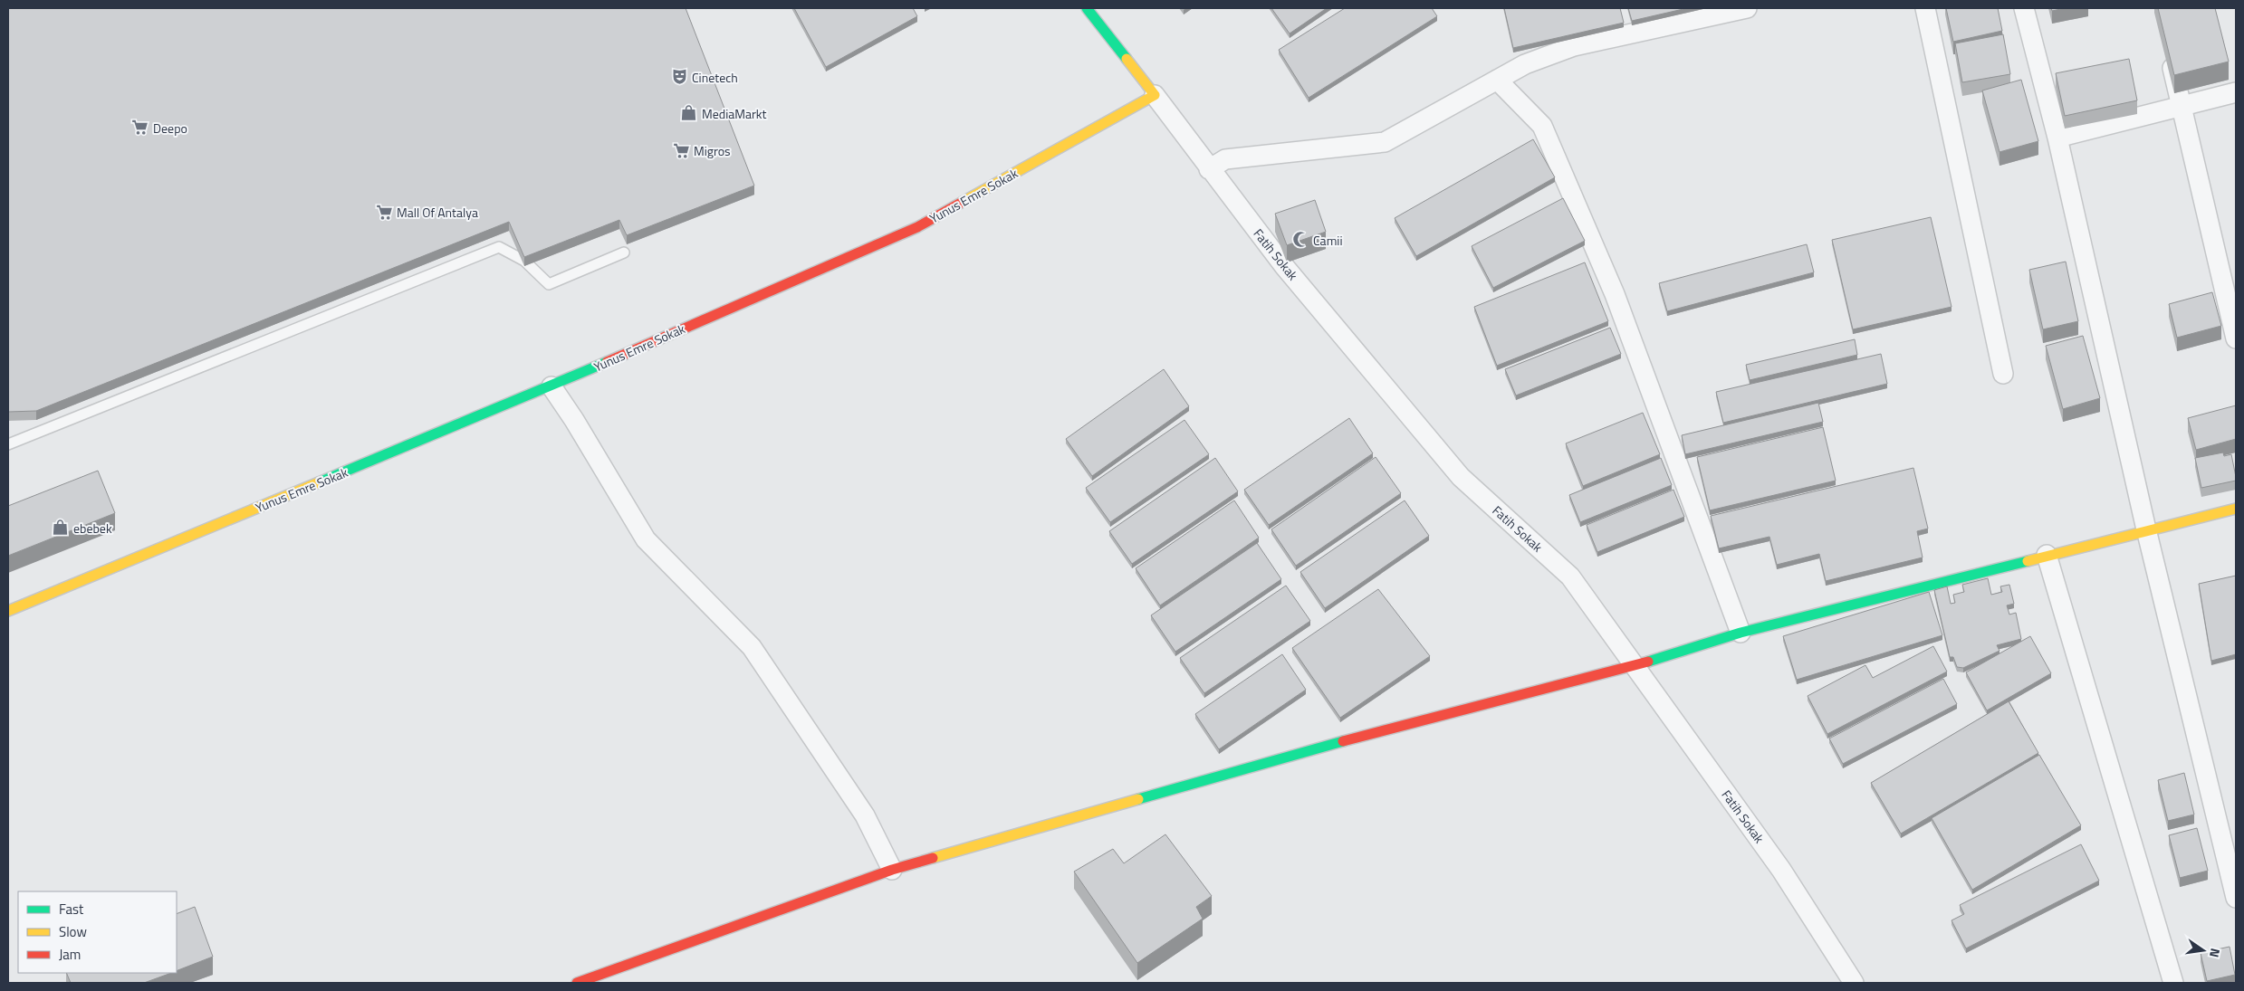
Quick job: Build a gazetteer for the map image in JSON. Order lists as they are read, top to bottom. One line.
{"streets":{"street":["Yunus Emre Sokak","Fatih Sokak"]},"crossings":[["Yunus Emre Sokak","Fatih Sokak"]],"places":{"theatre":["Cinetech"],"shop":["MediaMarkt","ebebek"],"supermarket":["Deepo","Migros","Mall Of Antalya"],"mosque":["Camii"]},"legend":["Fast","Slow","Jam"],"north":"right"}
